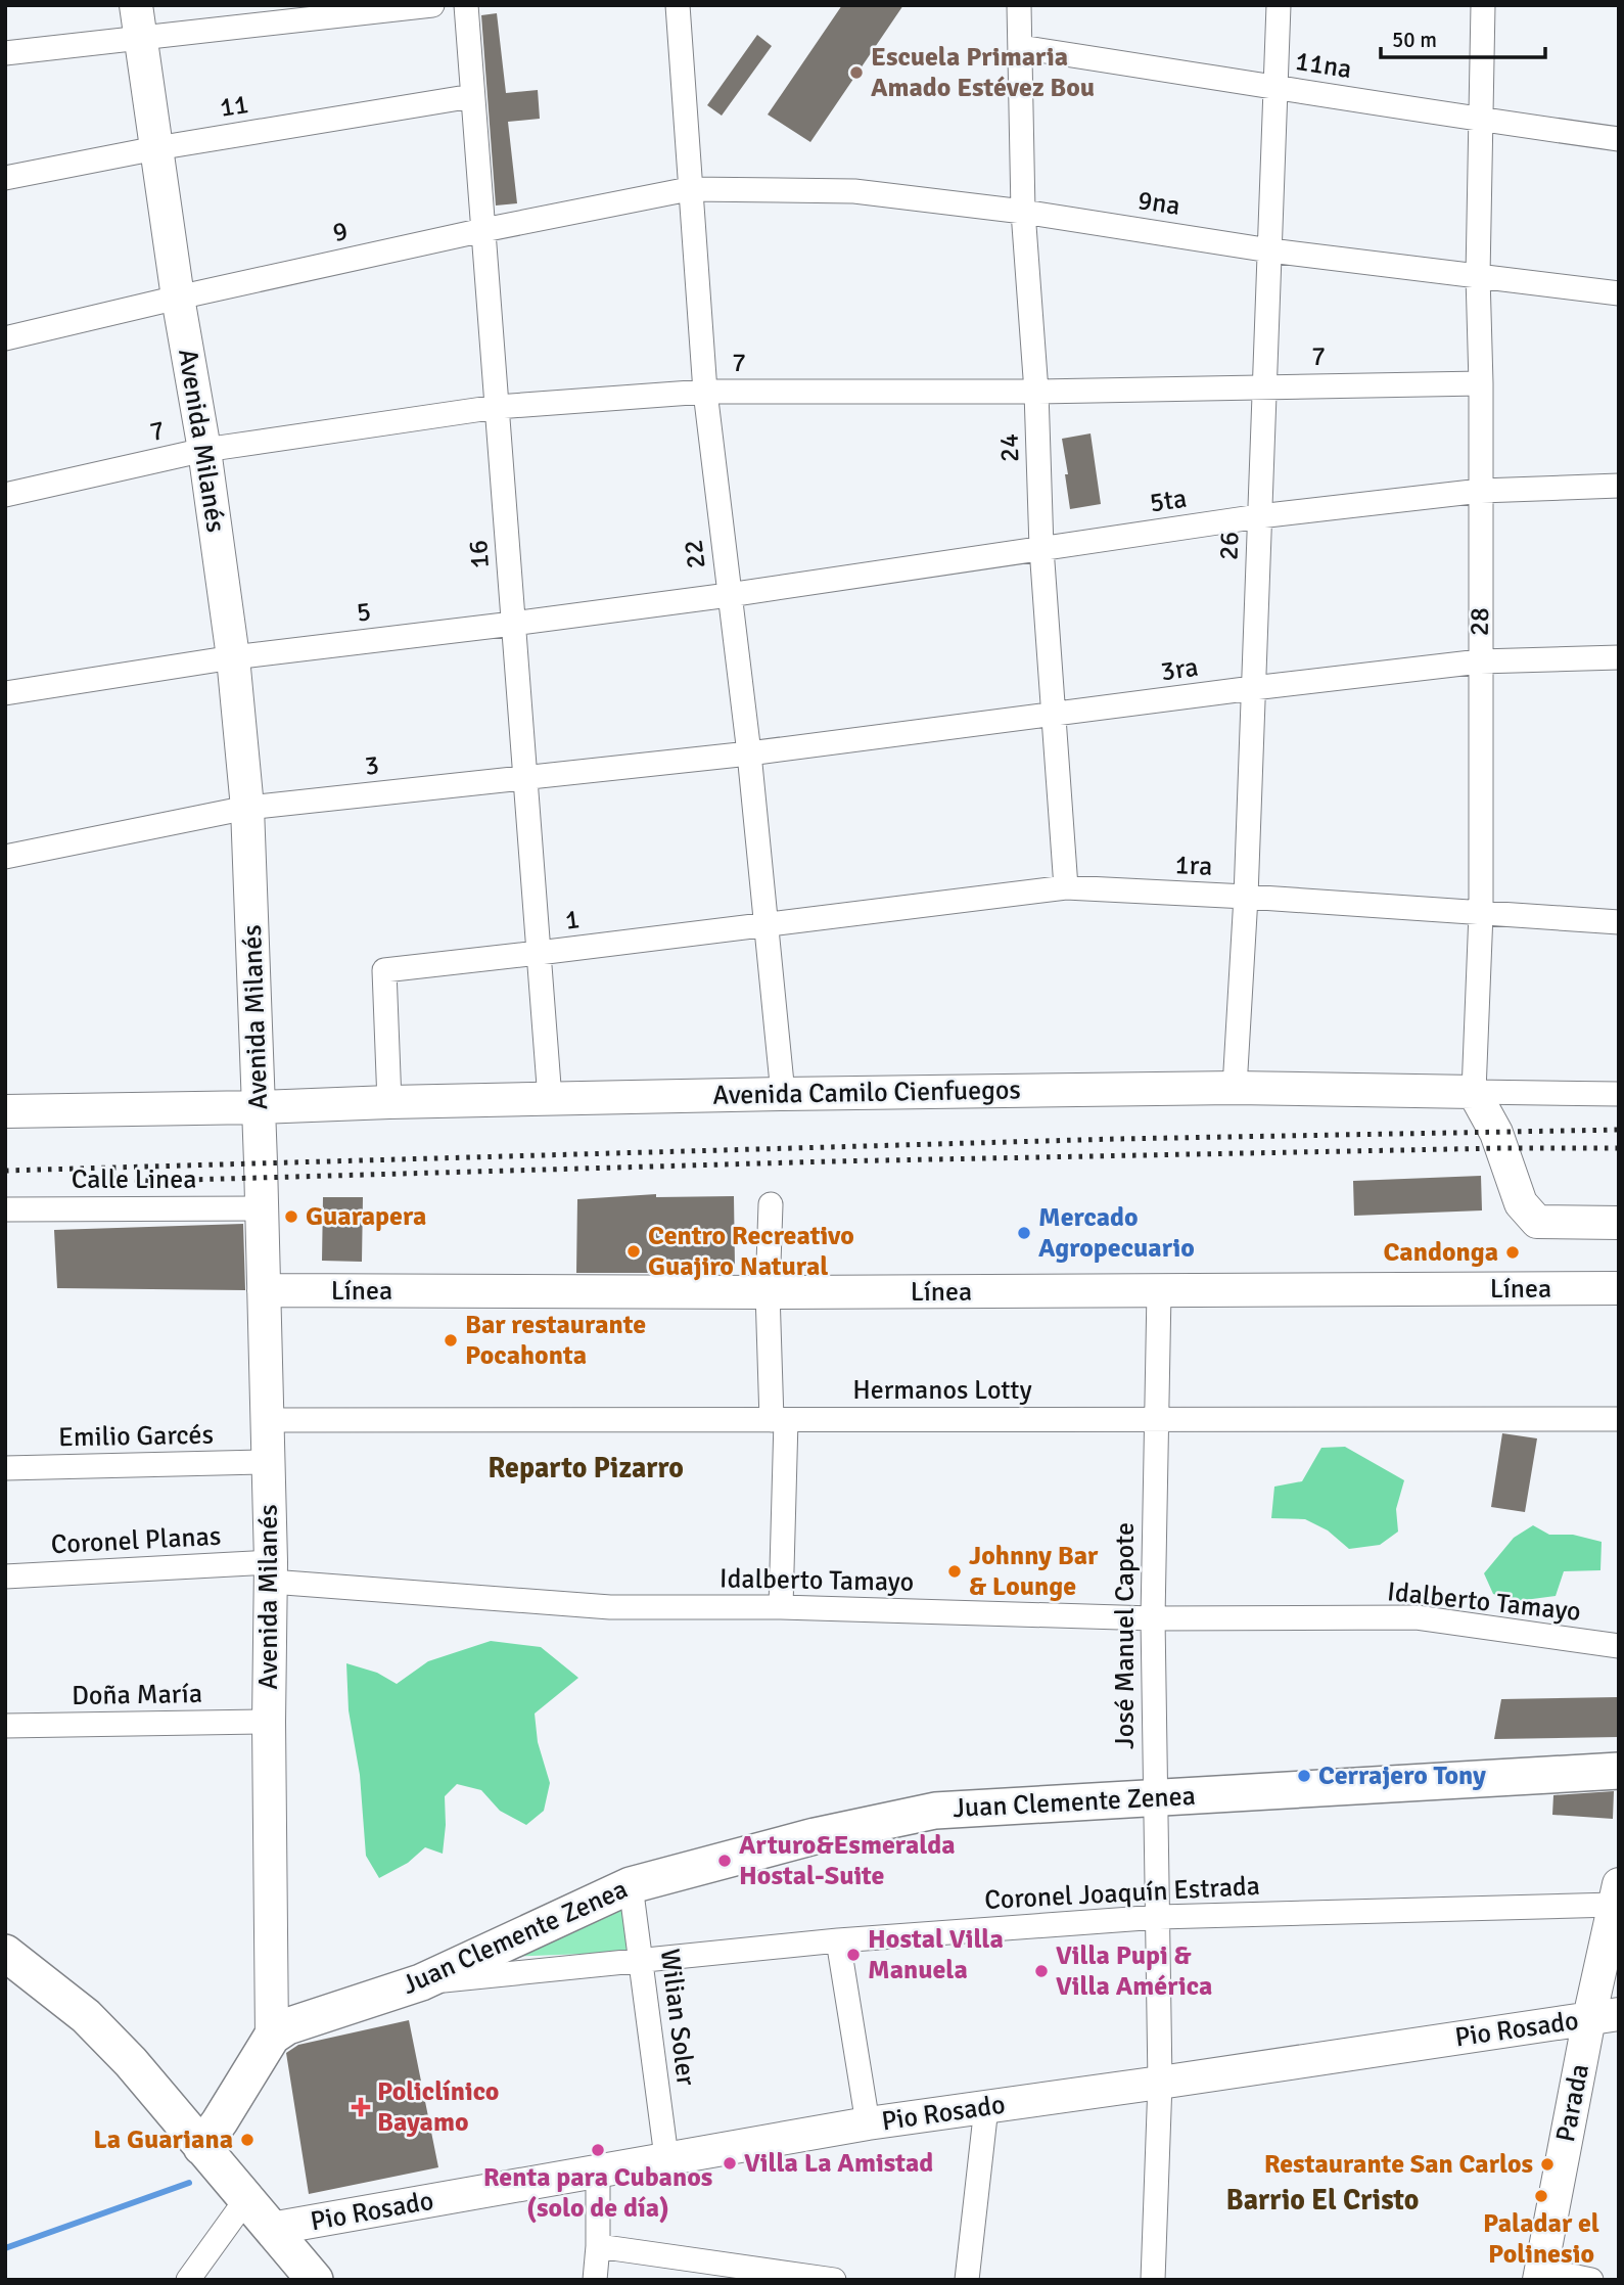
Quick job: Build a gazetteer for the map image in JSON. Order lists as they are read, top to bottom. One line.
{"streets":{"main road":["Juan Clemente Zenea"],"street":["11na","11","9na","9","7","Avenida Milanés","24","5ta","26","16","22","5","28","3ra","3","1ra","1","Avenida Camilo Cienfuegos","Calle Linea","Línea","Hermanos Lotty","Emilio Garcés","Coronel Planas","Idalberto Tamayo","José Manuel Capote","Doña María","Coronel Joaquín Estrada","Wilian Soler","Pio Rosado","Parada"]},"crossings":[["11na","24"],["11na","26"],["11na","28"],["11","Avenida Milanés"],["11","16"],["9na","9"],["9na","24"],["9na","26"],["9na","22"],["9na","28"],["9","Avenida Milanés"],["9","16"],["9","22"],["7","Avenida Milanés"],["7","24"],["7","26"],["7","16"],["7","22"],["7","28"],["Avenida Milanés","5"],["Avenida Milanés","3"],["Avenida Milanés","Avenida Camilo Cienfuegos"],["Avenida Milanés","Calle Linea"],["Avenida Milanés","Línea"],["Avenida Milanés","Hermanos Lotty"],["Avenida Milanés","Emilio Garcés"],["Avenida Milanés","Coronel Planas"],["Avenida Milanés","Idalberto Tamayo"],["Avenida Milanés","Doña María"],["Avenida Milanés","Juan Clemente Zenea"],["24","5ta"],["24","3ra"],["24","1ra"],["5ta","26"],["5ta","22"],["5ta","5"],["5ta","28"],["26","3ra"],["26","1ra"],["26","Avenida Camilo Cienfuegos"],["16","5"],["16","3"],["16","1"],["16","Avenida Camilo Cienfuegos"],["22","5"],["22","3ra"],["22","3"],["22","1ra"],["22","1"],["22","Avenida Camilo Cienfuegos"],["28","3ra"],["28","1ra"],["28","Avenida Camilo Cienfuegos"],["3ra","3"],["1ra","1"],["1","Avenida Camilo Cienfuegos"],["Línea","José Manuel Capote"],["Hermanos Lotty","José Manuel Capote"],["Coronel Planas","Idalberto Tamayo"],["Idalberto Tamayo","José Manuel Capote"],["José Manuel Capote","Juan Clemente Zenea"],["José Manuel Capote","Coronel Joaquín Estrada"],["José Manuel Capote","Pio Rosado"],["Juan Clemente Zenea","Coronel Joaquín Estrada"],["Juan Clemente Zenea","Wilian Soler"],["Coronel Joaquín Estrada","Wilian Soler"],["Coronel Joaquín Estrada","Parada"],["Wilian Soler","Pio Rosado"],["Pio Rosado","Parada"]],"districts":["Reparto Pizarro","Barrio El Cristo"],"places":{"other":["Escuela Primaria Amado Estévez Bou","Guarapera","Mercado Agropecuario","Centro Recreativo Guajiro Natural","Candonga","Bar restaurante Pocahonta","Johnny Bar & Lounge","Cerrajero Tony","Arturo&Esmeralda Hostal-Suite","Hostal Villa Manuela","Villa Pupi & Villa América","La Guariana","Renta para Cubanos (solo de día)","Villa La Amistad","Restaurante San Carlos","Paladar el Polinesio"],"health":["Policlínico Bayamo"]},"scale_bar":"50 m"}
